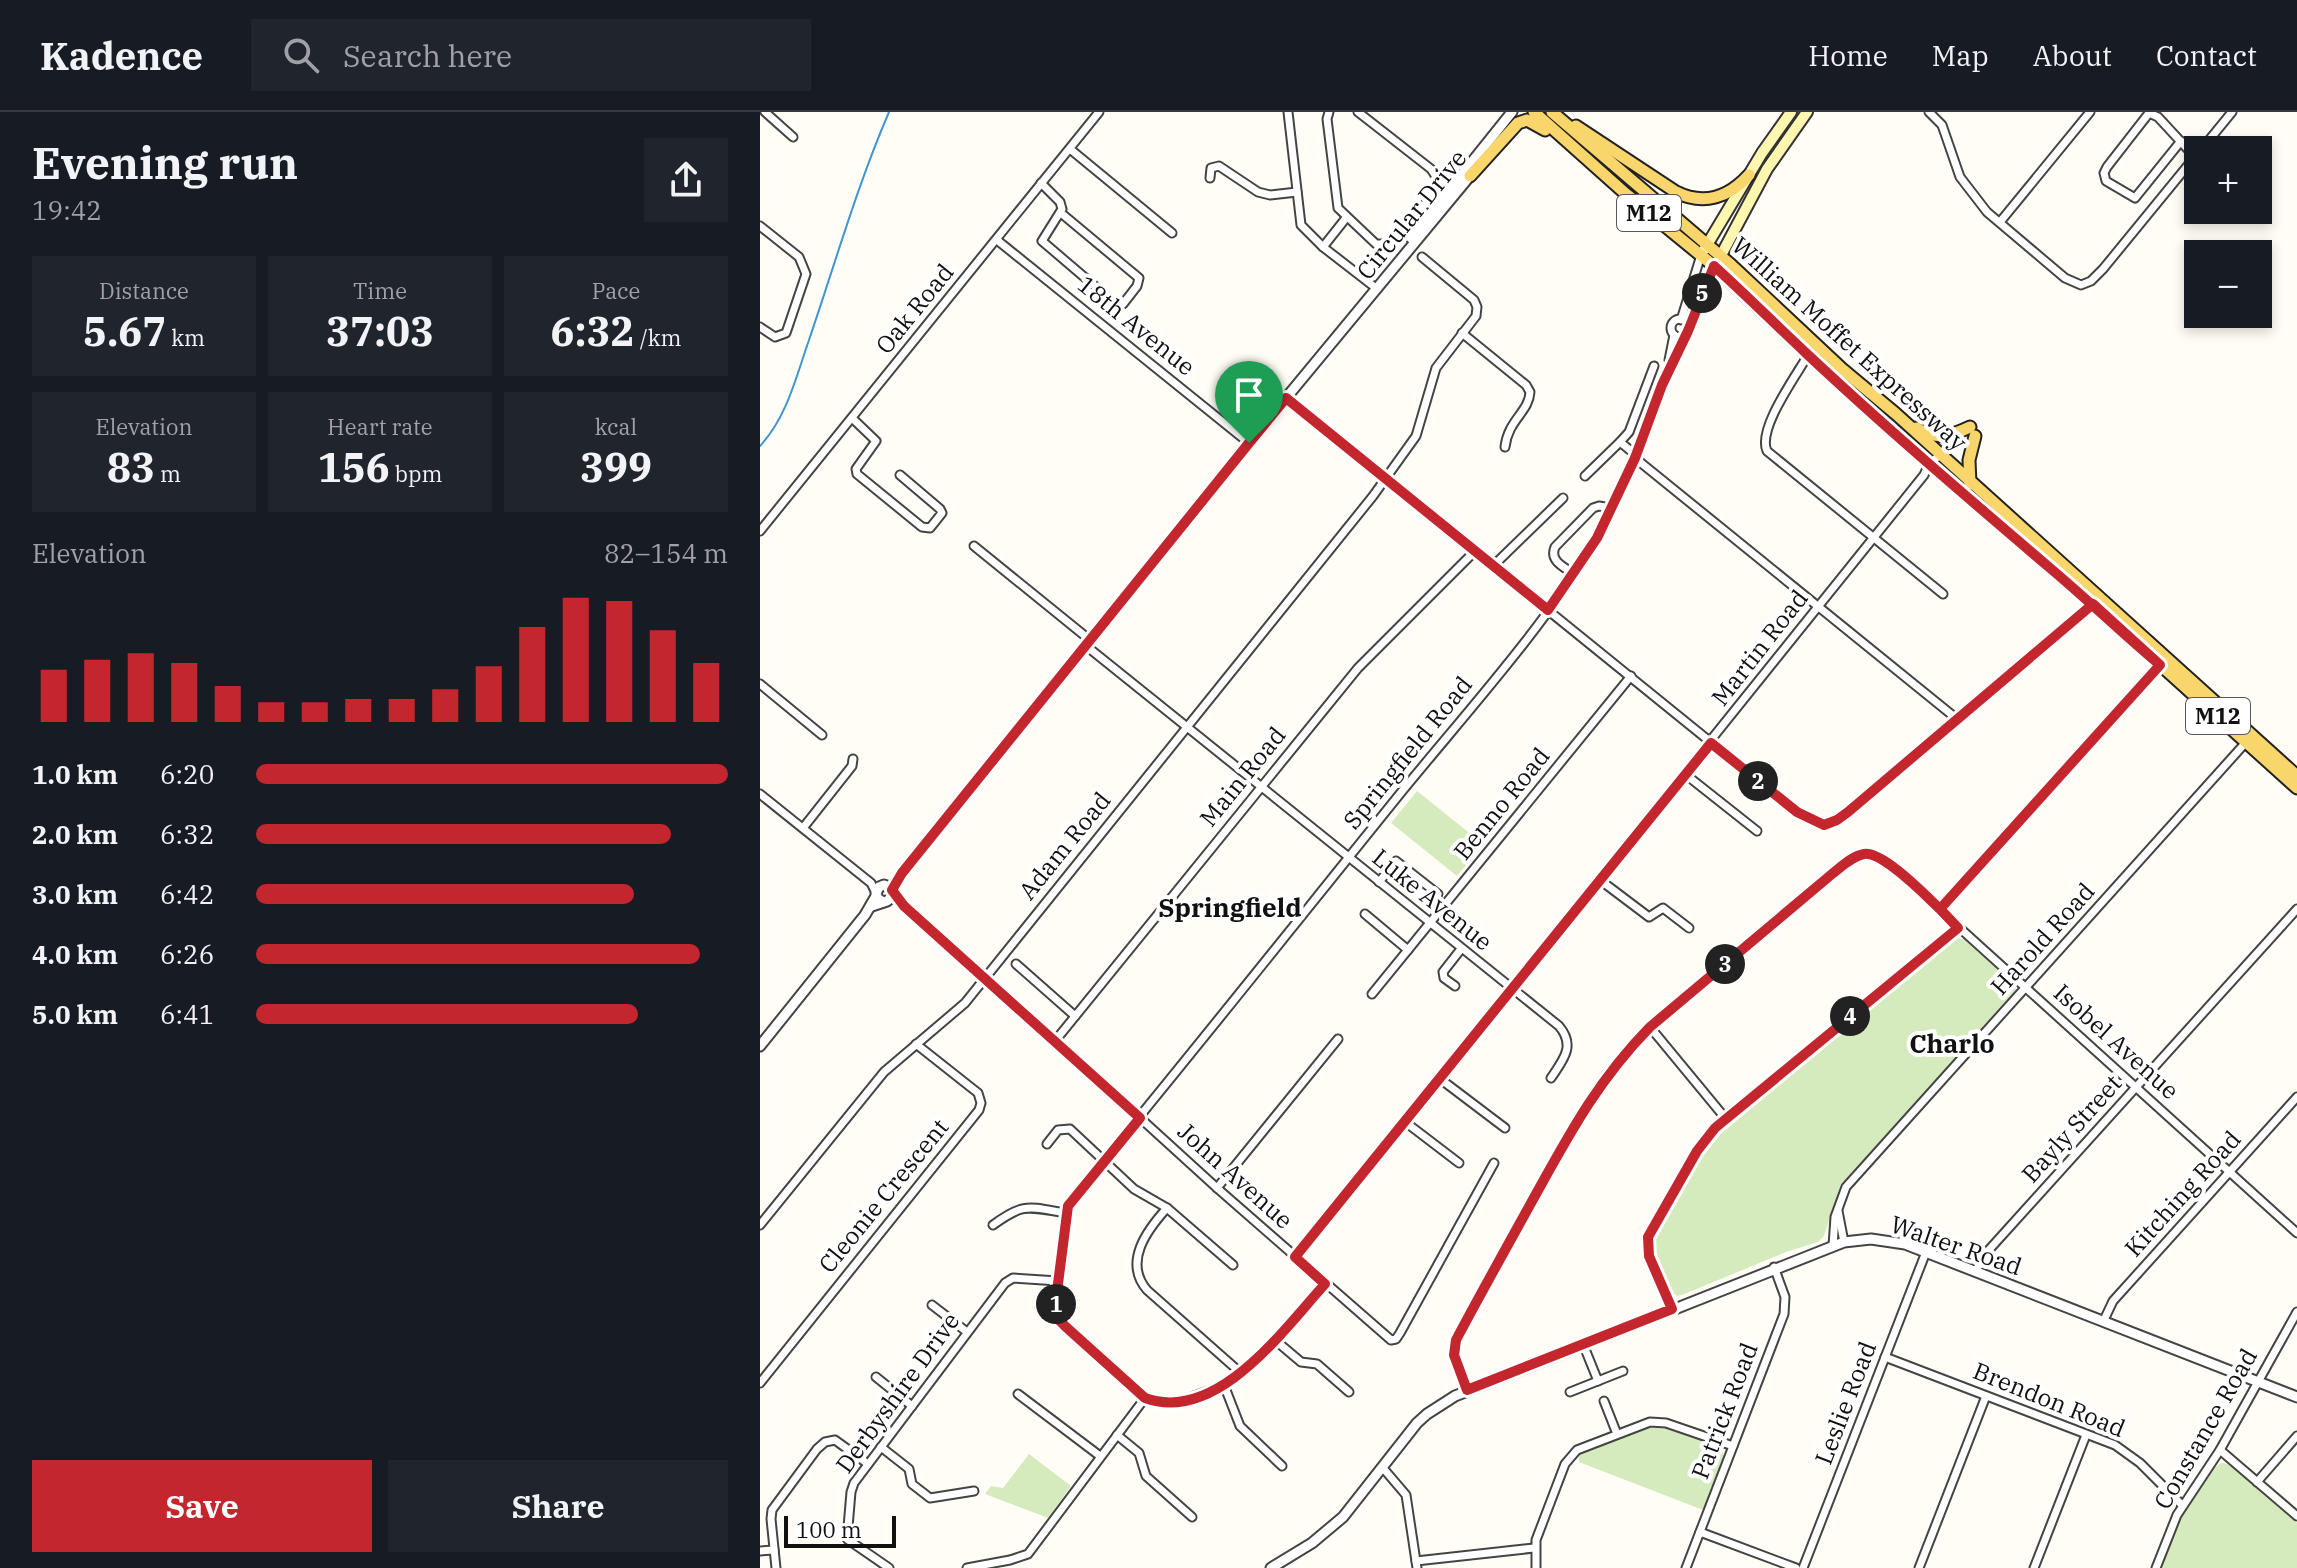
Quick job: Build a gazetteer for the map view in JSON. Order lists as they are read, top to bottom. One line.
{"streets":{"main road":["M12","William Moffet Expressway"],"street":["Circular Drive","Oak Road","18th Avenue","Martin Road","Springfield Road","Main Road","Benno Road","Adam Road","Luke Avenue","Harold Road","Isobel Avenue","Bayly Street","John Avenue","Kitching Road","Cleonie Crescent","Walter Road","Derbyshire Drive","Brendon Road","Leslie Road","Patrick Road","Constance Road"]},"crossings":[["M12","William Moffet Expressway"],["M12","Martin Road"],["M12","Springfield Road"],["M12","Harold Road"],["Circular Drive","18th Avenue"],["Circular Drive","Luke Avenue"],["Circular Drive","John Avenue"],["Oak Road","18th Avenue"],["William Moffet Expressway","Martin Road"],["William Moffet Expressway","Springfield Road"],["William Moffet Expressway","Harold Road"],["Martin Road","Luke Avenue"],["Martin Road","John Avenue"],["Springfield Road","Luke Avenue"],["Springfield Road","John Avenue"],["Main Road","Luke Avenue"],["Main Road","John Avenue"],["Benno Road","Luke Avenue"],["Adam Road","Luke Avenue"],["Adam Road","John Avenue"],["Adam Road","Cleonie Crescent"],["Harold Road","Isobel Avenue"],["Harold Road","Walter Road"],["Isobel Avenue","Bayly Street"],["Isobel Avenue","Kitching Road"],["Bayly Street","Walter Road"],["Kitching Road","Walter Road"],["Walter Road","Leslie Road"],["Walter Road","Patrick Road"],["Walter Road","Constance Road"],["Brendon Road","Leslie Road"],["Brendon Road","Constance Road"]],"districts":["Springfield","Charlo"],"scale_bar":"100 m","page":{"header":"Kadence","search":"Search here","nav":["Home","Map","About","Contact"],"heading":["Evening run","19:42"],"map_buttons":["+","−"],"stats":[["Distance","5.67 km"],["Time","37:03"],["Pace","6:32 /km"],["Elevation","83 m"],["Heart rate","156 bpm"],["kcal","399"]],"pins":["5","2","3","4","1"],"chart":["Elevation","82–154 m"],"list":[{"name":"1.0 km","note":"6:20"},{"name":"2.0 km","note":"6:32"},{"name":"3.0 km","note":"6:42"},{"name":"4.0 km","note":"6:26"},{"name":"5.0 km","note":"6:41"}],"buttons":["Save","Share"],"scale":"100 m"}}
